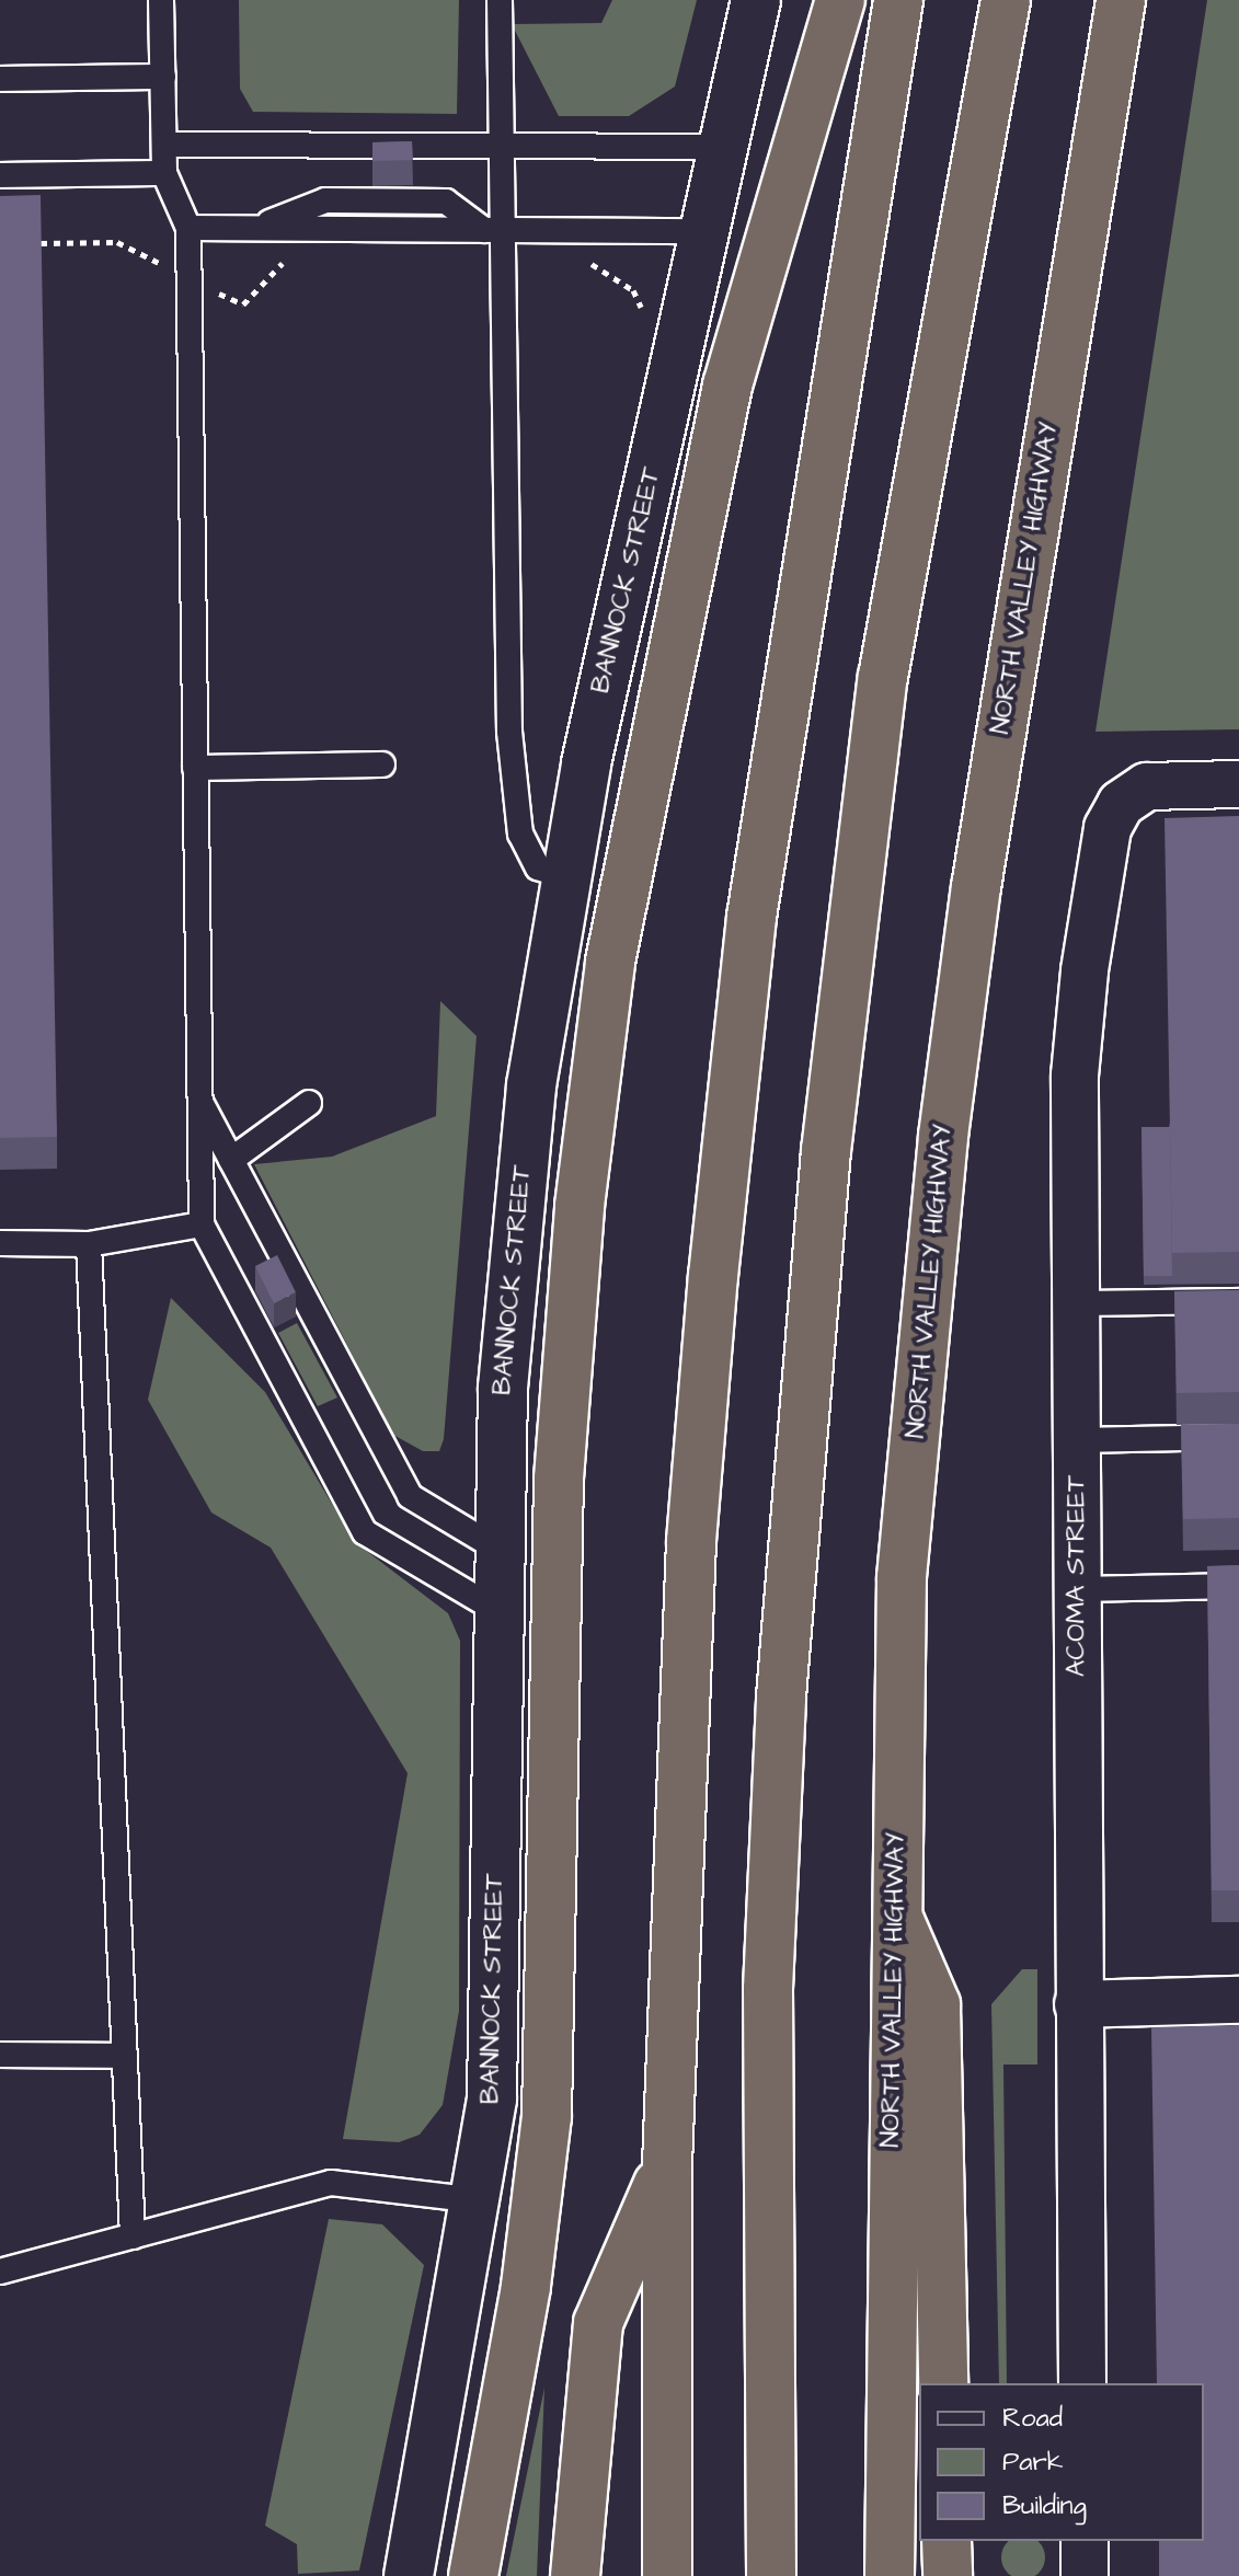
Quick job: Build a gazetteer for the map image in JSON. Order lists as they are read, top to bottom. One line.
{"streets":{"highway":["NORTH VALLEY HIGHWAY"],"street":["BANNOCK STREET","ACOMA STREET"]},"legend":["Road","Park","Building"]}
